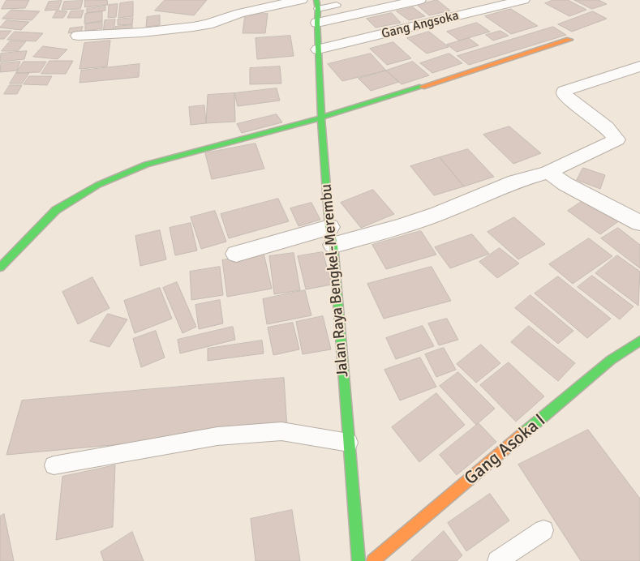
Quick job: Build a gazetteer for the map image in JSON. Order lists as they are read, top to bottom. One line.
{"streets":{"street":["Gang Angsoka","Jalan Raya Bengkel-Merembu","Gang Asoka I"]},"crossings":[["Gang Angsoka","Jalan Raya Bengkel-Merembu"]]}
